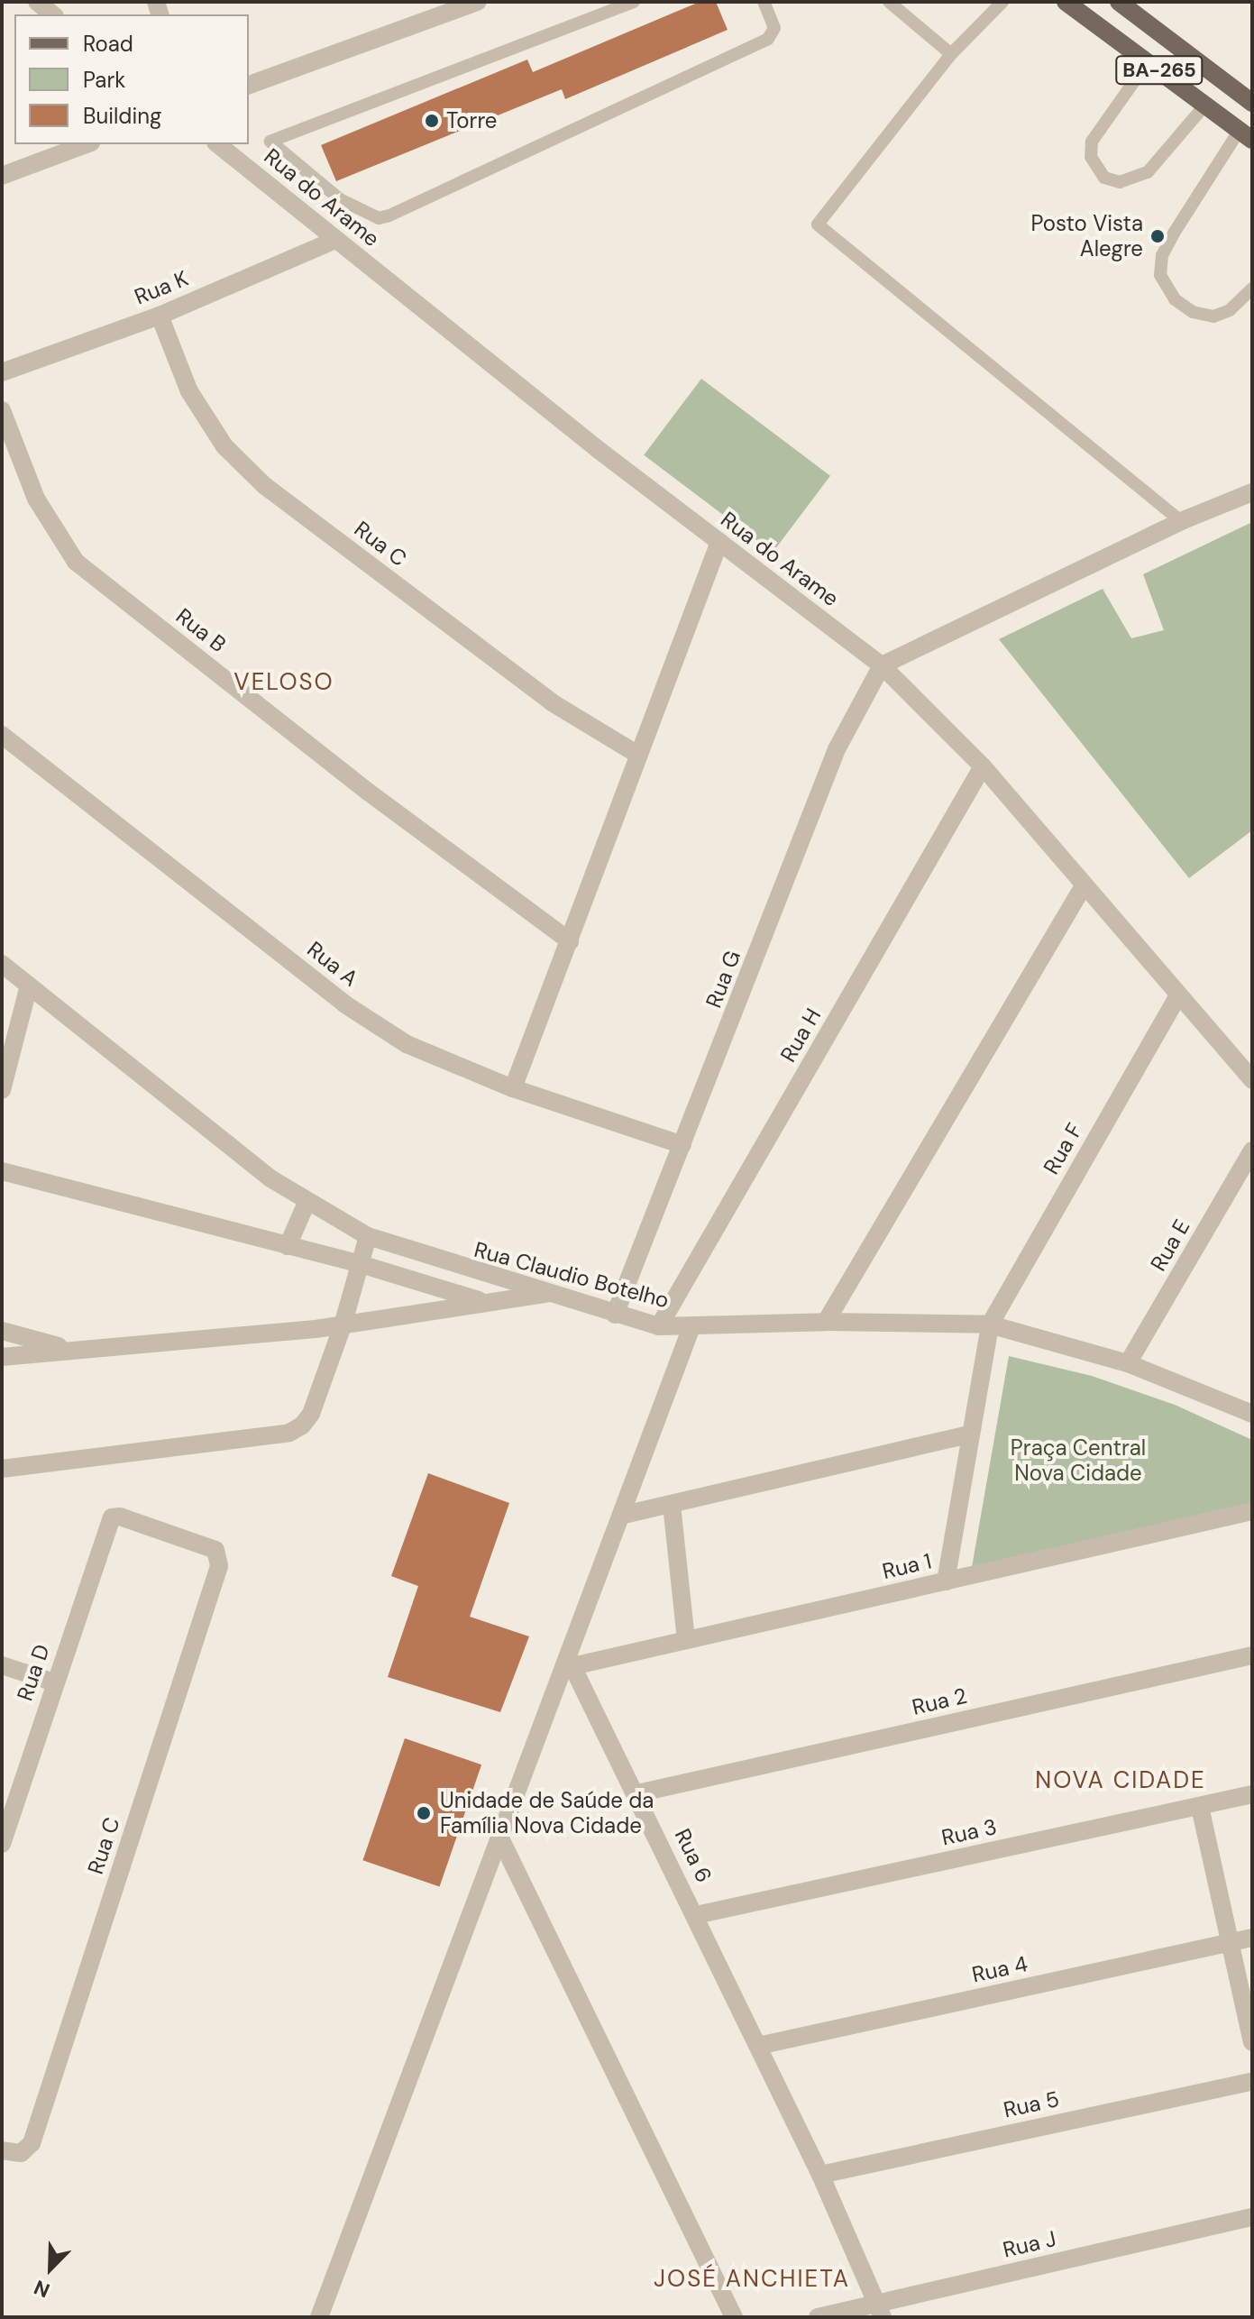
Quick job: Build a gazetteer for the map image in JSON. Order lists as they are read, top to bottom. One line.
{"streets":{"main road":["BA-265"],"street":["Rua do Arame","Rua K","Rua C","Rua B","Rua A","Rua G","Rua H","Rua F","Rua E","Rua Claudio Botelho","Rua 1","Rua D","Rua 2","Rua 3","Rua 6","Rua 4","Rua 5","Rua J"]},"crossings":[["Rua do Arame","Rua K"],["Rua do Arame","Rua G"],["Rua do Arame","Rua H"],["Rua do Arame","Rua F"],["Rua K","Rua C"],["Rua C","Rua D"],["Rua A","Rua G"],["Rua G","Rua Claudio Botelho"],["Rua H","Rua Claudio Botelho"],["Rua F","Rua Claudio Botelho"],["Rua F","Rua 1"],["Rua E","Rua Claudio Botelho"],["Rua 1","Rua 6"],["Rua 2","Rua 6"],["Rua 3","Rua 6"],["Rua 6","Rua 4"],["Rua 6","Rua 5"],["Rua 6","Rua J"]],"districts":["VELOSO","NOVA CIDADE","JOSÉ ANCHIETA"],"parks":["Praça Central Nova Cidade"],"places":["Torre","Posto Vista Alegre","Unidade de Saúde da Família Nova Cidade"],"legend":["Road","Park","Building"],"north":"bottom left"}
